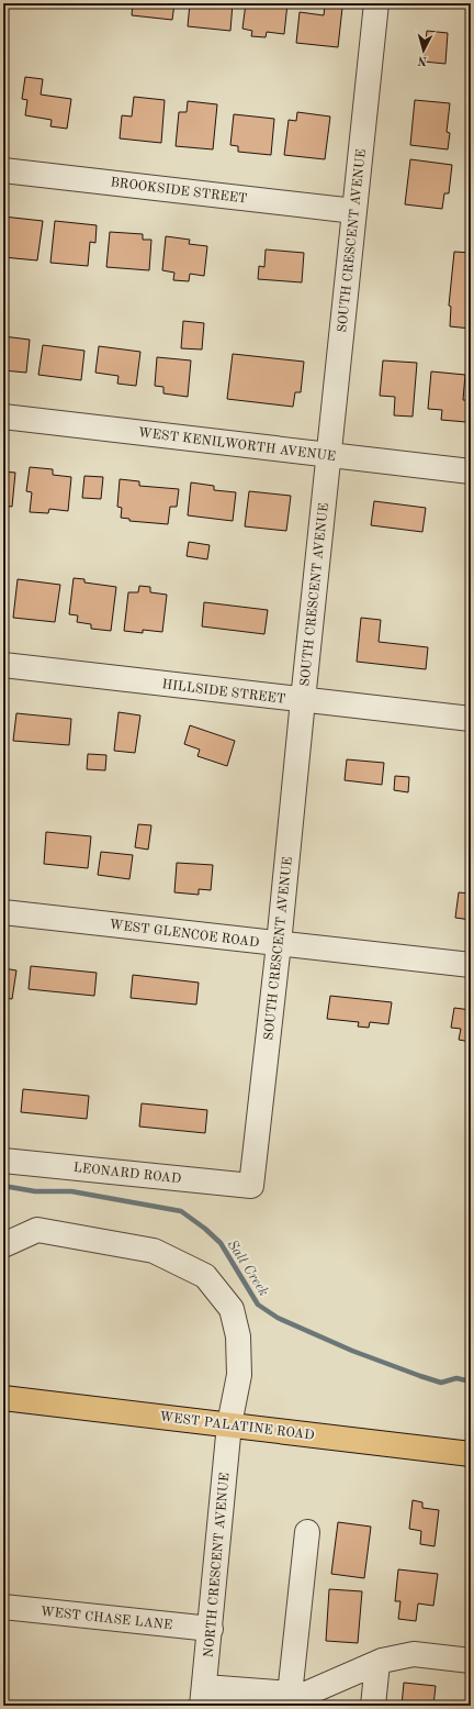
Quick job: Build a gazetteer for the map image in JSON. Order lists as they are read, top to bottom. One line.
{"streets":{"main road":["WEST PALATINE ROAD"],"street":["BROOKSIDE STREET","SOUTH CRESCENT AVENUE","WEST KENILWORTH AVENUE","HILLSIDE STREET","WEST GLENCOE ROAD","LEONARD ROAD","NORTH CRESCENT AVENUE","WEST CHASE LANE"]},"crossings":[["BROOKSIDE STREET","SOUTH CRESCENT AVENUE"],["SOUTH CRESCENT AVENUE","WEST KENILWORTH AVENUE"],["SOUTH CRESCENT AVENUE","HILLSIDE STREET"],["SOUTH CRESCENT AVENUE","WEST GLENCOE ROAD"],["SOUTH CRESCENT AVENUE","LEONARD ROAD"],["WEST PALATINE ROAD","NORTH CRESCENT AVENUE"],["NORTH CRESCENT AVENUE","WEST CHASE LANE"]],"water":["Salt Creek"],"north":"bottom"}
